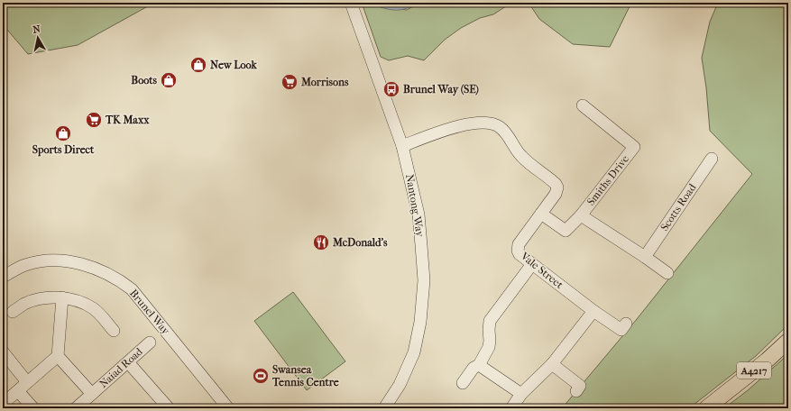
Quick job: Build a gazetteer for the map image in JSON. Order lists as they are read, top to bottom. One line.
{"streets":{"main road":["A4217"],"street":["Smiths Drive","Nantong Way","Scotts Road","Vale Street","Brunel Way","Naiad Road"]},"crossings":[["Nantong Way","Vale Street"]],"places":{"shop":["New Look","Boots","Sports Direct"],"supermarket":["Morrisons","TK Maxx"],"bus stop":["Brunel Way (SE)"],"restaurant":["McDonald's"],"sports":["Swansea Tennis Centre"]},"north":"top"}
